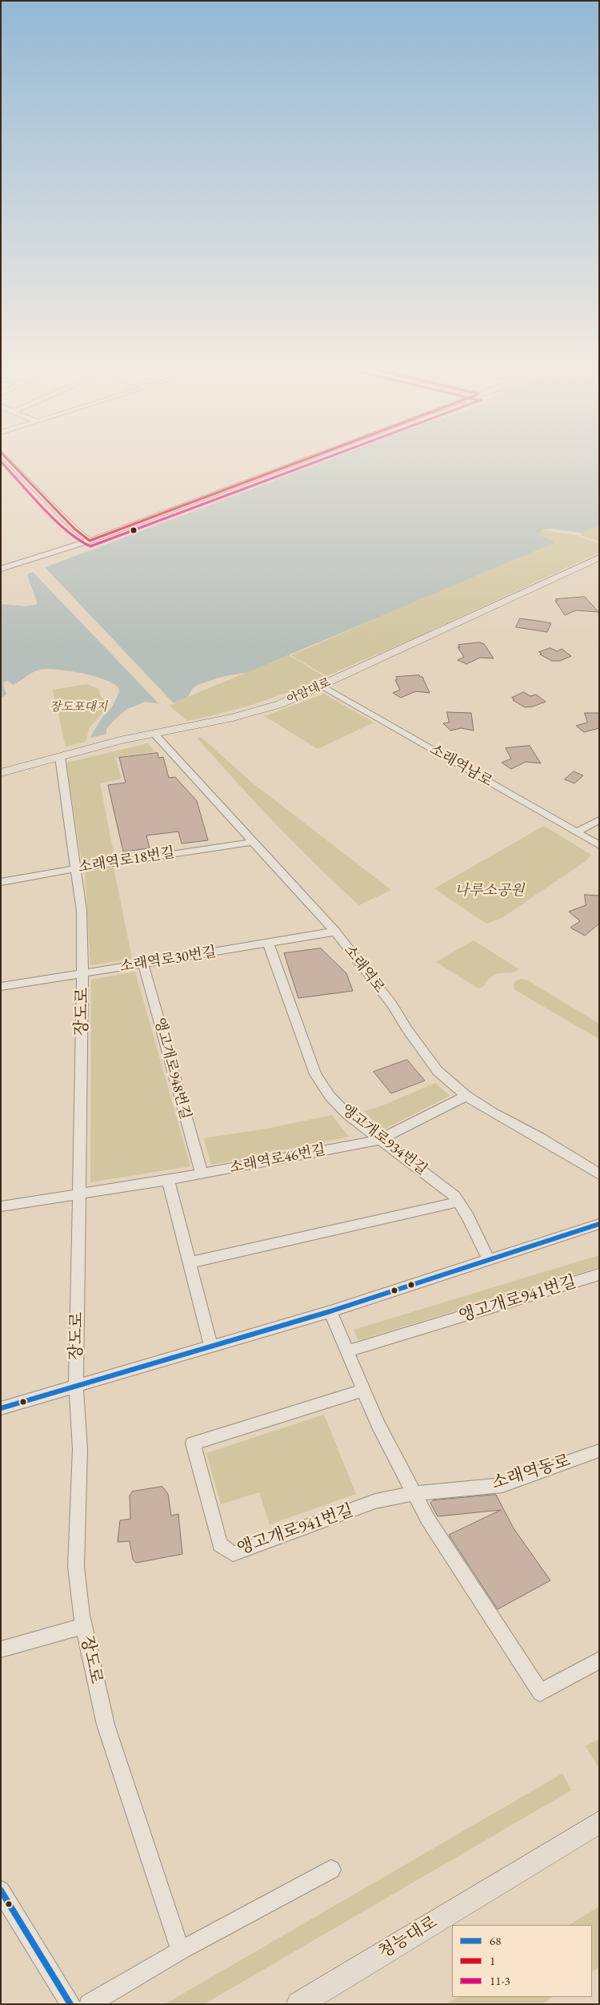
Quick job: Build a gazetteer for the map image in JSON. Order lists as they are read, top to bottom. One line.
{"streets":{"main road":["아암대로","청능대로"],"street":["소래역남로","소래역로18번길","소래역로30번길","소래역로","장도로","앵고개로948번길","앵고개로934번길","소래역로46번길","앵고개로941번길","소래역동로"]},"crossings":[["아암대로","소래역남로"],["아암대로","소래역로"],["아암대로","장도로"],["소래역로18번길","소래역로"],["소래역로18번길","장도로"],["소래역로30번길","소래역로"],["소래역로30번길","장도로"],["소래역로30번길","앵고개로948번길"],["소래역로30번길","앵고개로934번길"],["소래역로","소래역로46번길"],["장도로","소래역로46번길"],["앵고개로948번길","소래역로46번길"],["앵고개로934번길","소래역로46번길"],["앵고개로941번길","소래역동로"]],"parks":["장도포대지","나루소공원"],"lines":["transit line 1","transit line 11-3","transit line 68"],"legend":["68","1","11-3"]}
